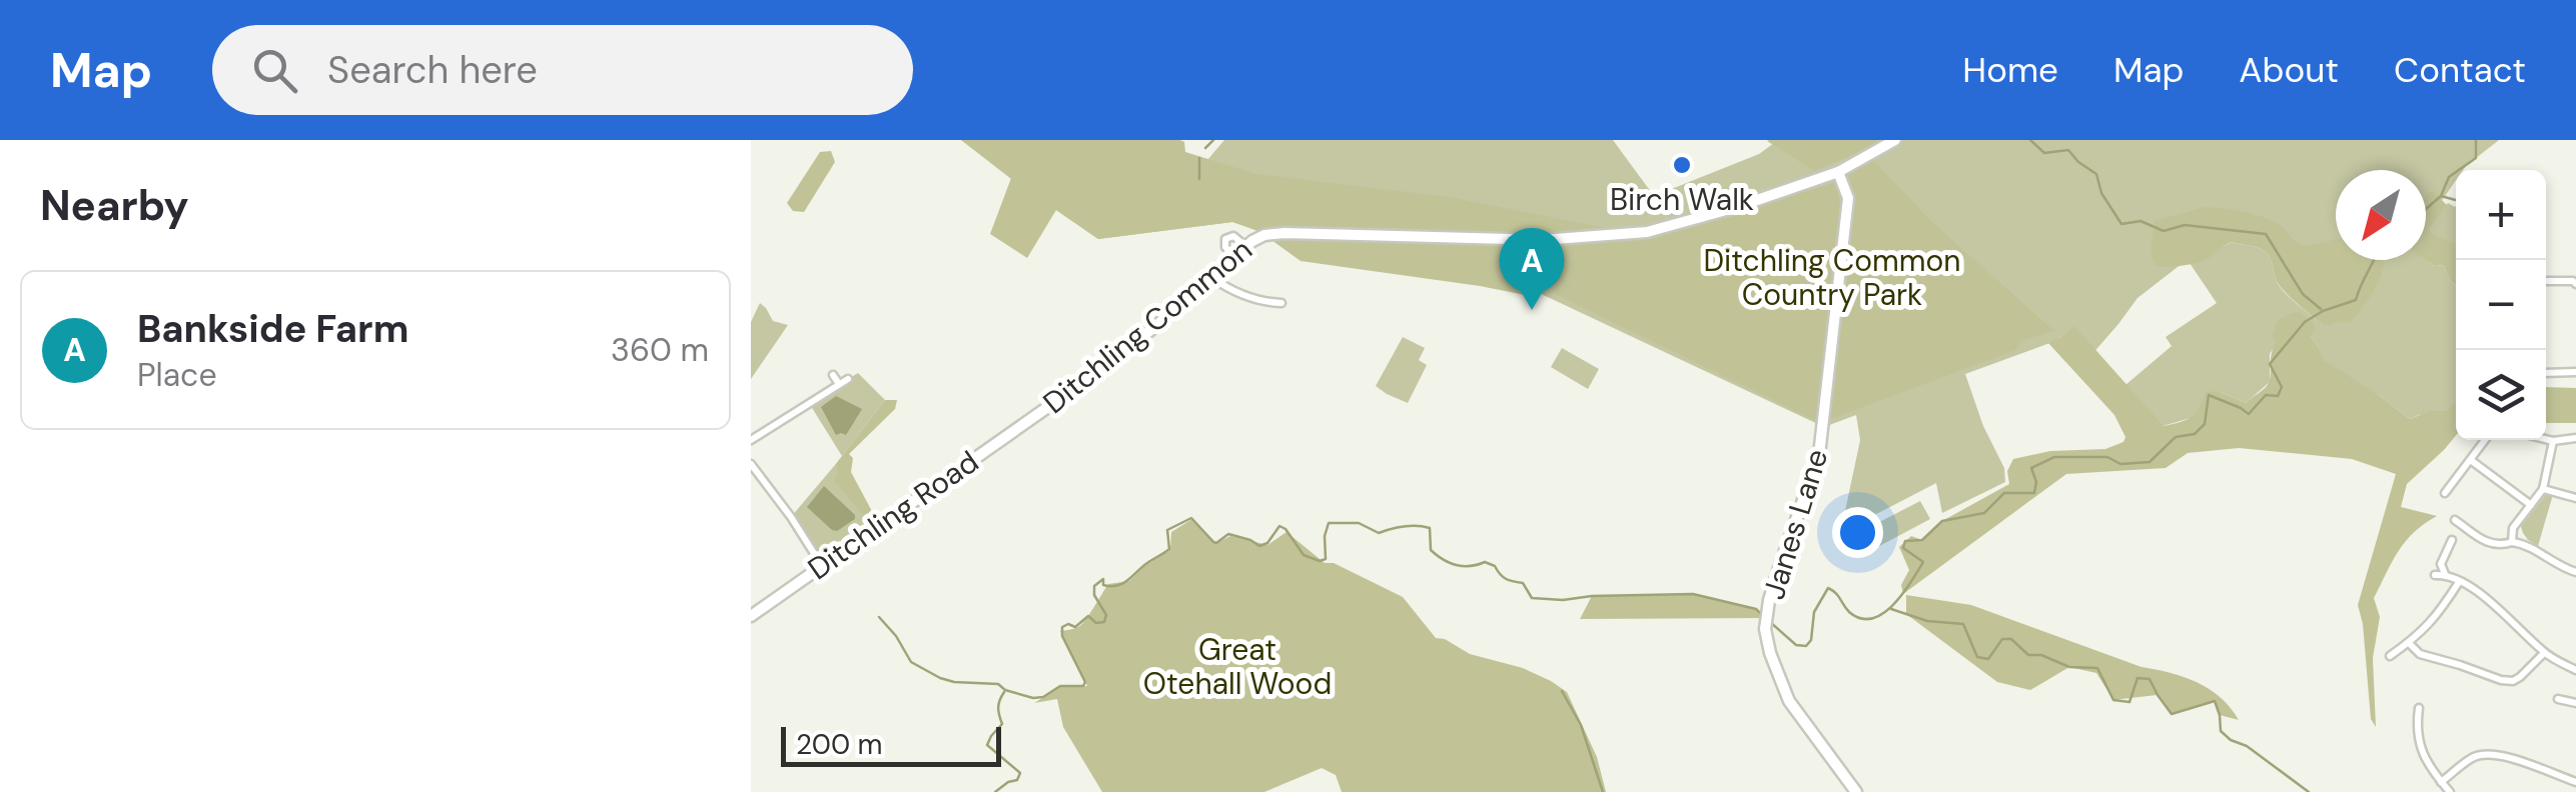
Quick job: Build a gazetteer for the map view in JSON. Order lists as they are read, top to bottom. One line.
{"streets":{"main road":["Ditchling Common","Ditchling Road","Janes Lane"]},"crossings":[["Ditchling Common","Ditchling Road"],["Ditchling Common","Janes Lane"]],"parks":["Ditchling Common Country Park","Great Otehall Wood"],"places":["Birch Walk"],"scale_bar":"200 m","north":"bottom left","page":{"header":"Map","search":"Search here","nav":["Home","Map","About","Contact"],"heading":"Nearby","map_buttons":["+","−"],"pins":"A","list":[{"mark":"A","name":"Bankside Farm","note":"Place","value":"360 m"}],"scale":"200 m"}}
